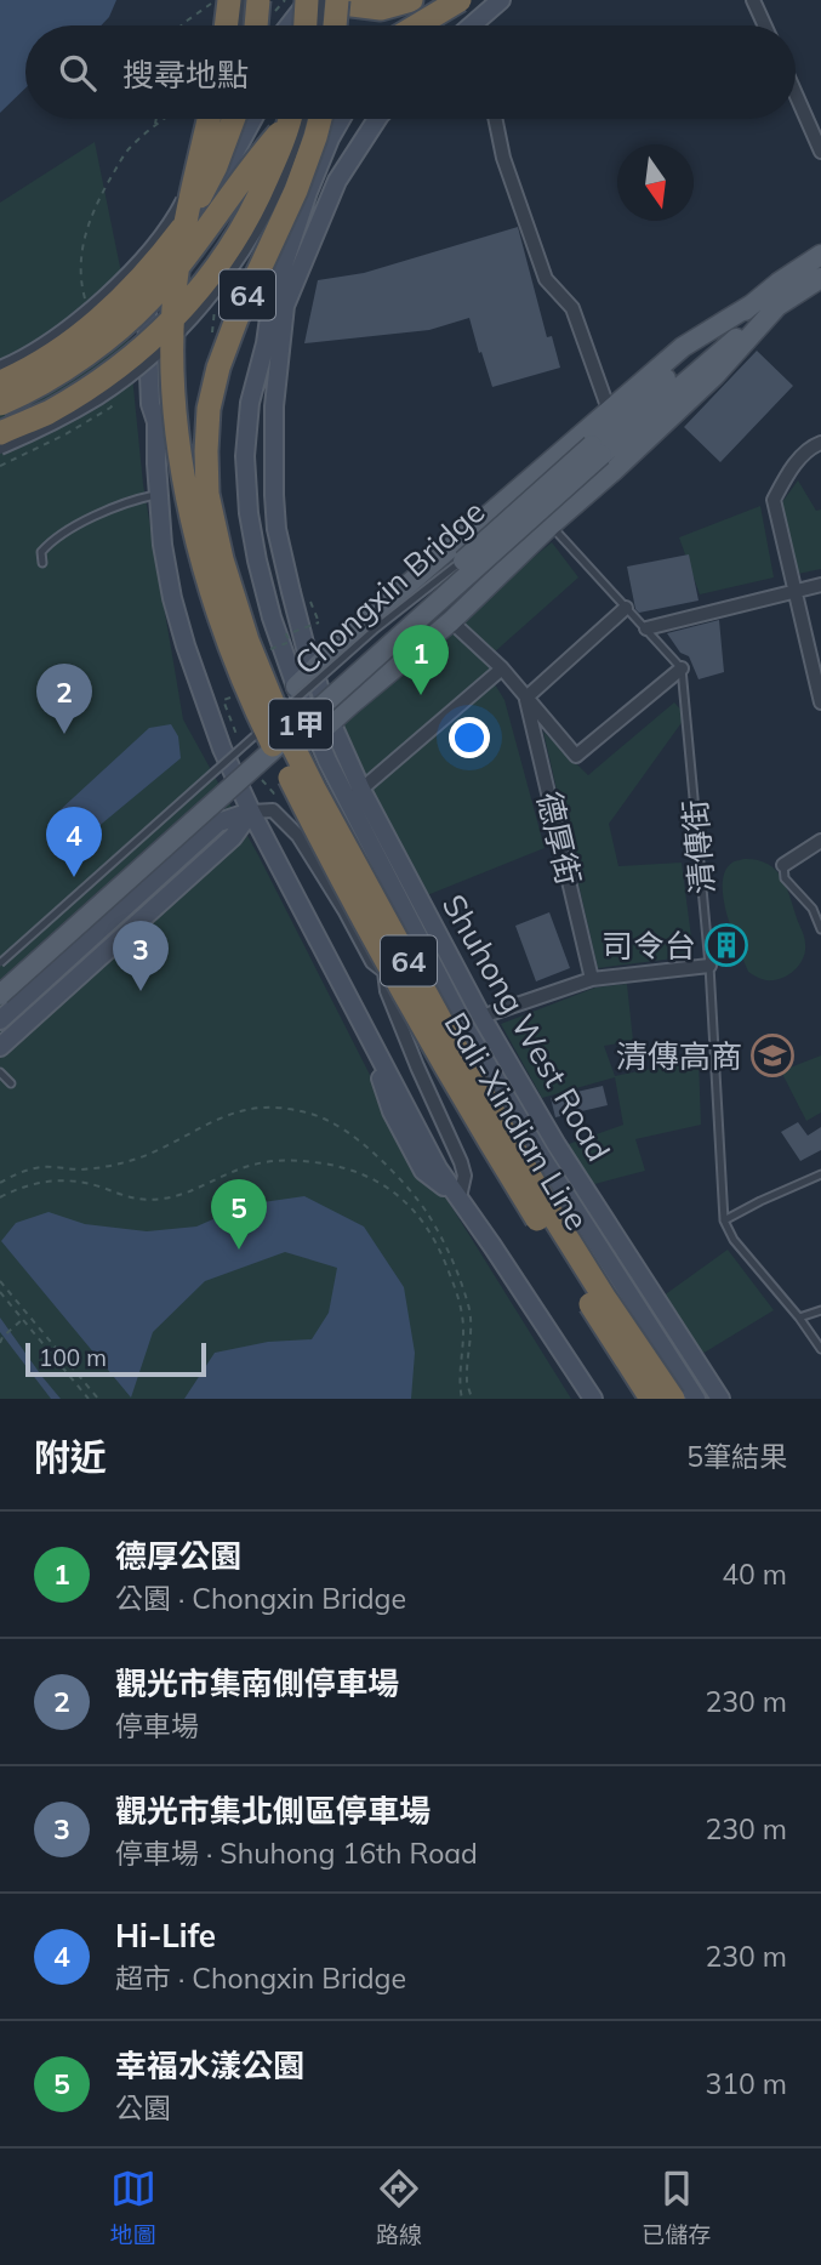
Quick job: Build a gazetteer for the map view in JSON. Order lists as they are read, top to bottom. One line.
{"streets":{"highway":["64","Bali-Xindian Line"],"main road":["Chongxin Bridge","1甲"],"street":["德厚街","Shuhong West Road"],"lane":["清傳街"]},"crossings":[["64","Bali-Xindian Line"],["Chongxin Bridge","1甲"]],"places":{"building":["司令台"],"school or university":["清傳高商"]},"scale_bar":"100 m","north":"bottom","page":{"search":"搜尋地點","pins":["1","2","4","3","5"],"scale":"100 m","heading":["附近","5筆結果"],"list":[{"mark":"1","name":"德厚公園","note":"公園 · Chongxin Bridge","value":"40 m"},{"mark":"2","name":"觀光市集南側停車場","note":"停車場","value":"230 m"},{"mark":"3","name":"觀光市集北側區停車場","note":"停車場 · Shuhong 16th Road","value":"230 m"},{"mark":"4","name":"Hi-Life","note":"超市 · Chongxin Bridge","value":"230 m"},{"mark":"5","name":"幸福水漾公園","note":"公園","value":"310 m"}],"nav":["地圖","路線","已儲存"]}}
